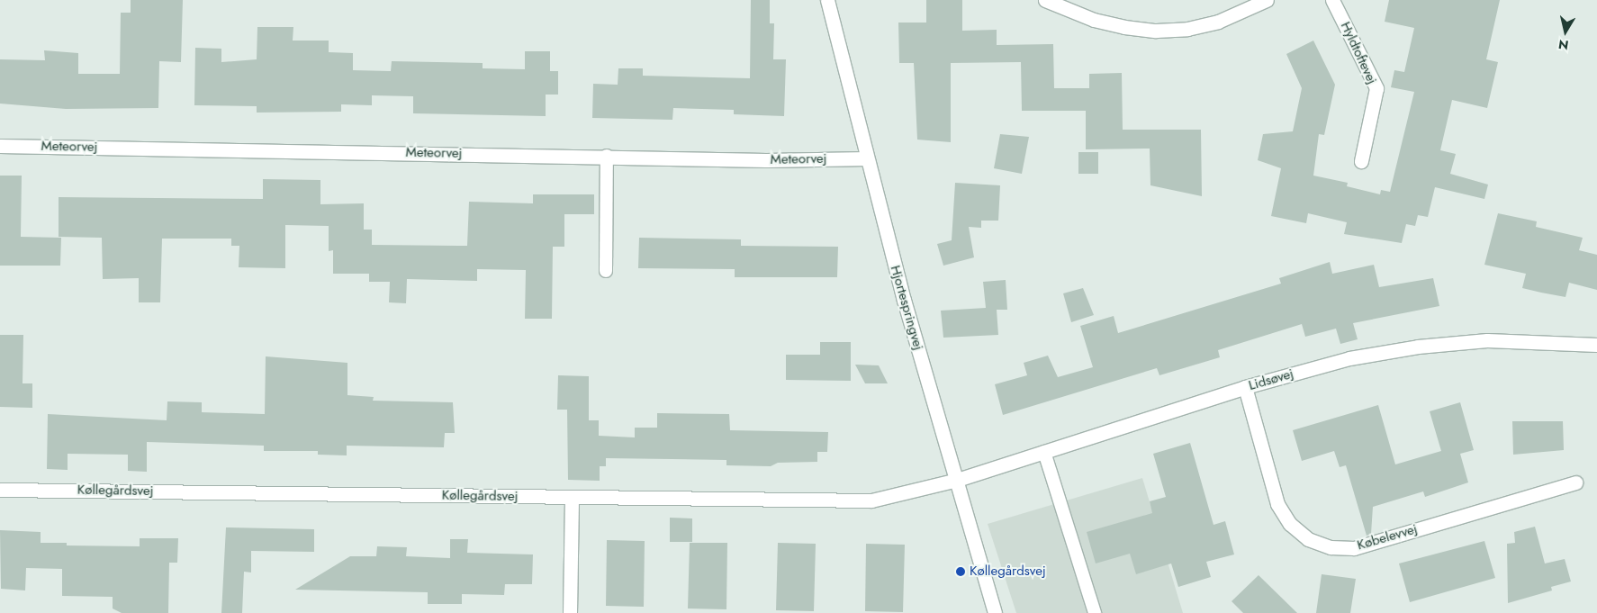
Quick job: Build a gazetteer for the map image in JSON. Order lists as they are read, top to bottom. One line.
{"streets":{"street":["Hyldtoftevej","Meteorvej","Hjortespringvej","Lidsøvej","Køllegårdsvej","Købelevvej"]},"crossings":[["Meteorvej","Hjortespringvej"],["Hjortespringvej","Lidsøvej"],["Hjortespringvej","Køllegårdsvej"],["Lidsøvej","Køllegårdsvej"],["Lidsøvej","Købelevvej"]],"places":["Køllegårdsvej"],"north":"bottom"}
